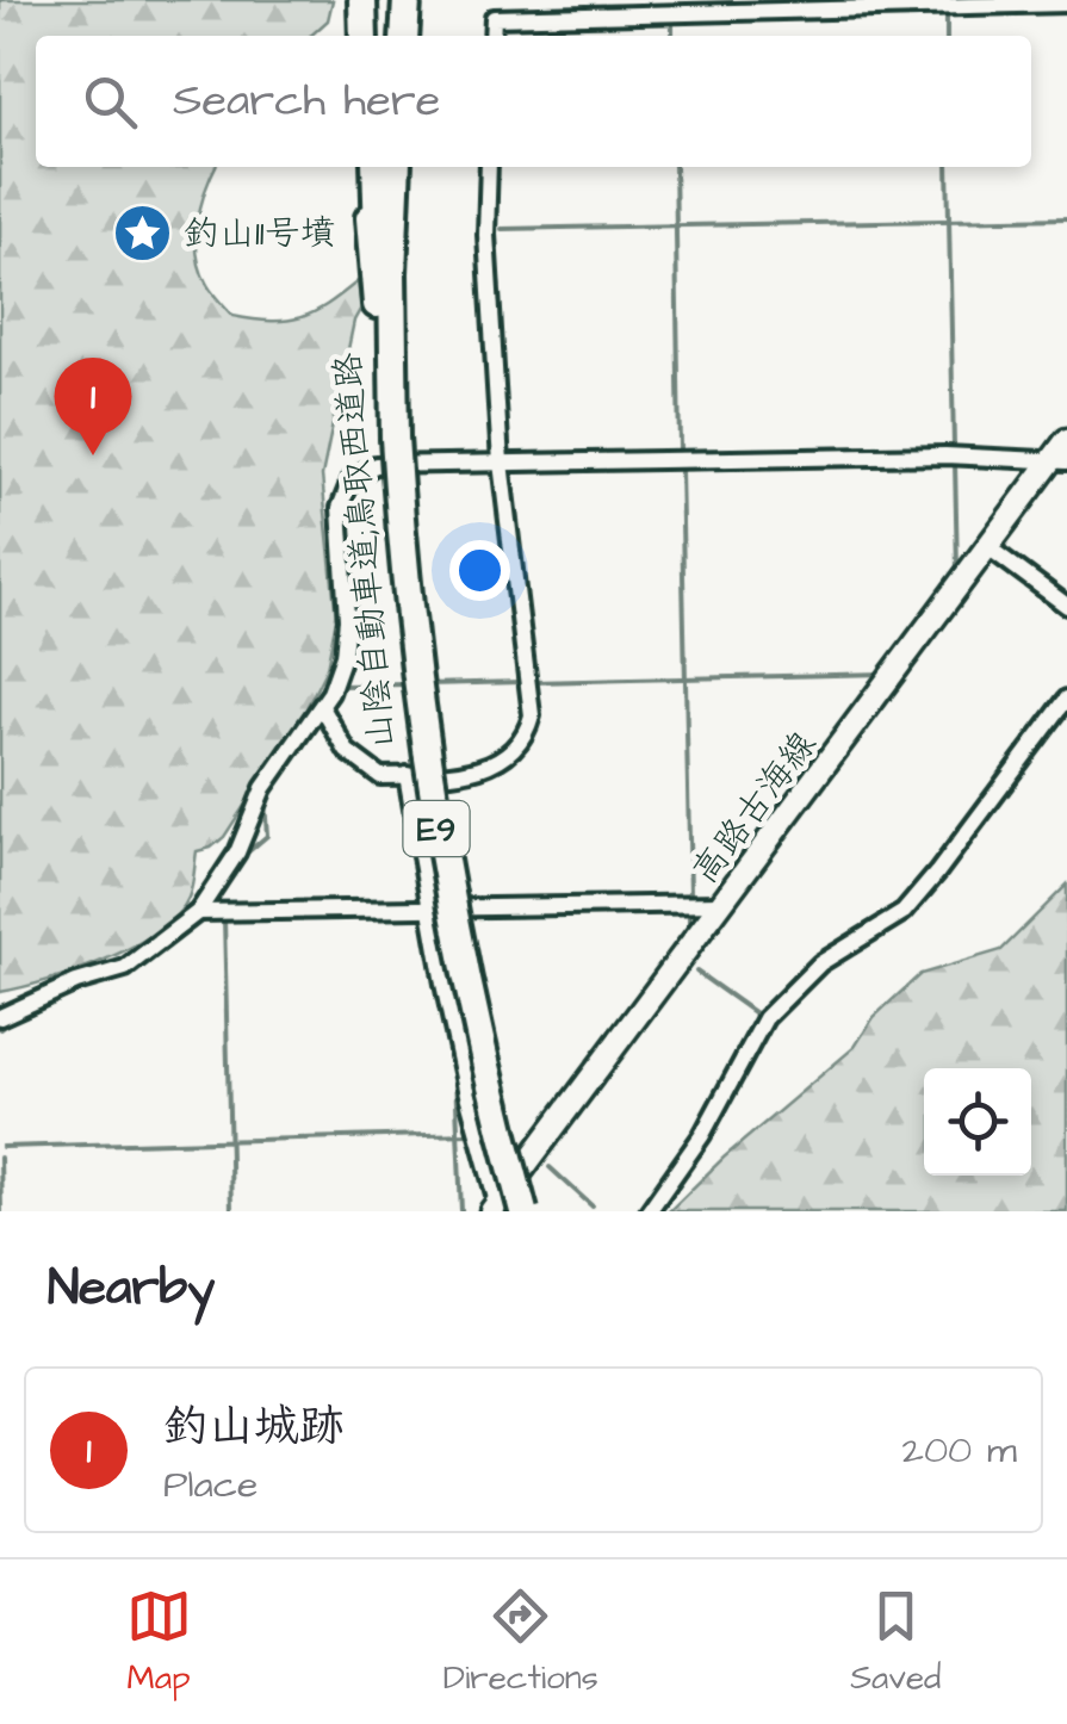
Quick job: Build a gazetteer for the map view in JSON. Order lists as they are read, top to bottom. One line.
{"streets":{"highway":["山陰自動車道;鳥取西道路","E9"],"main road":["高路古海線"]},"crossings":[["山陰自動車道;鳥取西道路","高路古海線"]],"places":{"place":["釣山11号墳"]},"page":{"search":"Search here","pins":"1","heading":"Nearby","list":[{"mark":"1","name":"釣山城跡","note":"Place","value":"200 m"}],"nav":["Map","Directions","Saved"]}}
